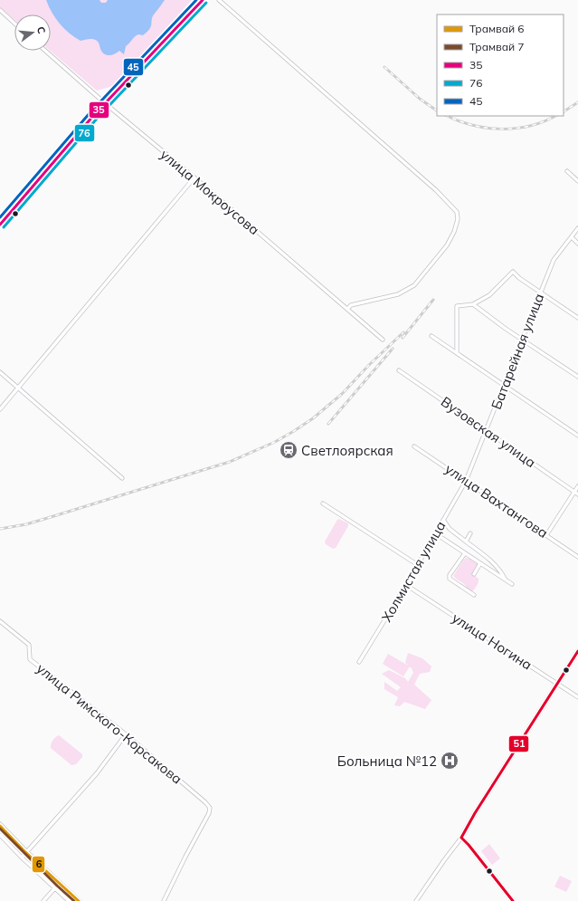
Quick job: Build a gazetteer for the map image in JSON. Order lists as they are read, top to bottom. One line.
{"streets":{"street":["улица Мокроусова","Батарейная улица","Вузовская улица","улица Вахтангова","Холмистая улица","улица Ногина","улица Римского-Корсакова"]},"crossings":[["Батарейная улица","Вузовская улица"],["Батарейная улица","улица Вахтангова"],["Батарейная улица","Холмистая улица"],["улица Вахтангова","Холмистая улица"],["Холмистая улица","улица Ногина"]],"places":{"station":["Светлоярская"],"hospital":["Больница №12"]},"lines":["transit line 35","transit line 45","transit line 76","transit line 51","tram line 6","tram line 7"],"legend":["Трамвай 6","Трамвай 7","35","76","45"],"north":"right"}
